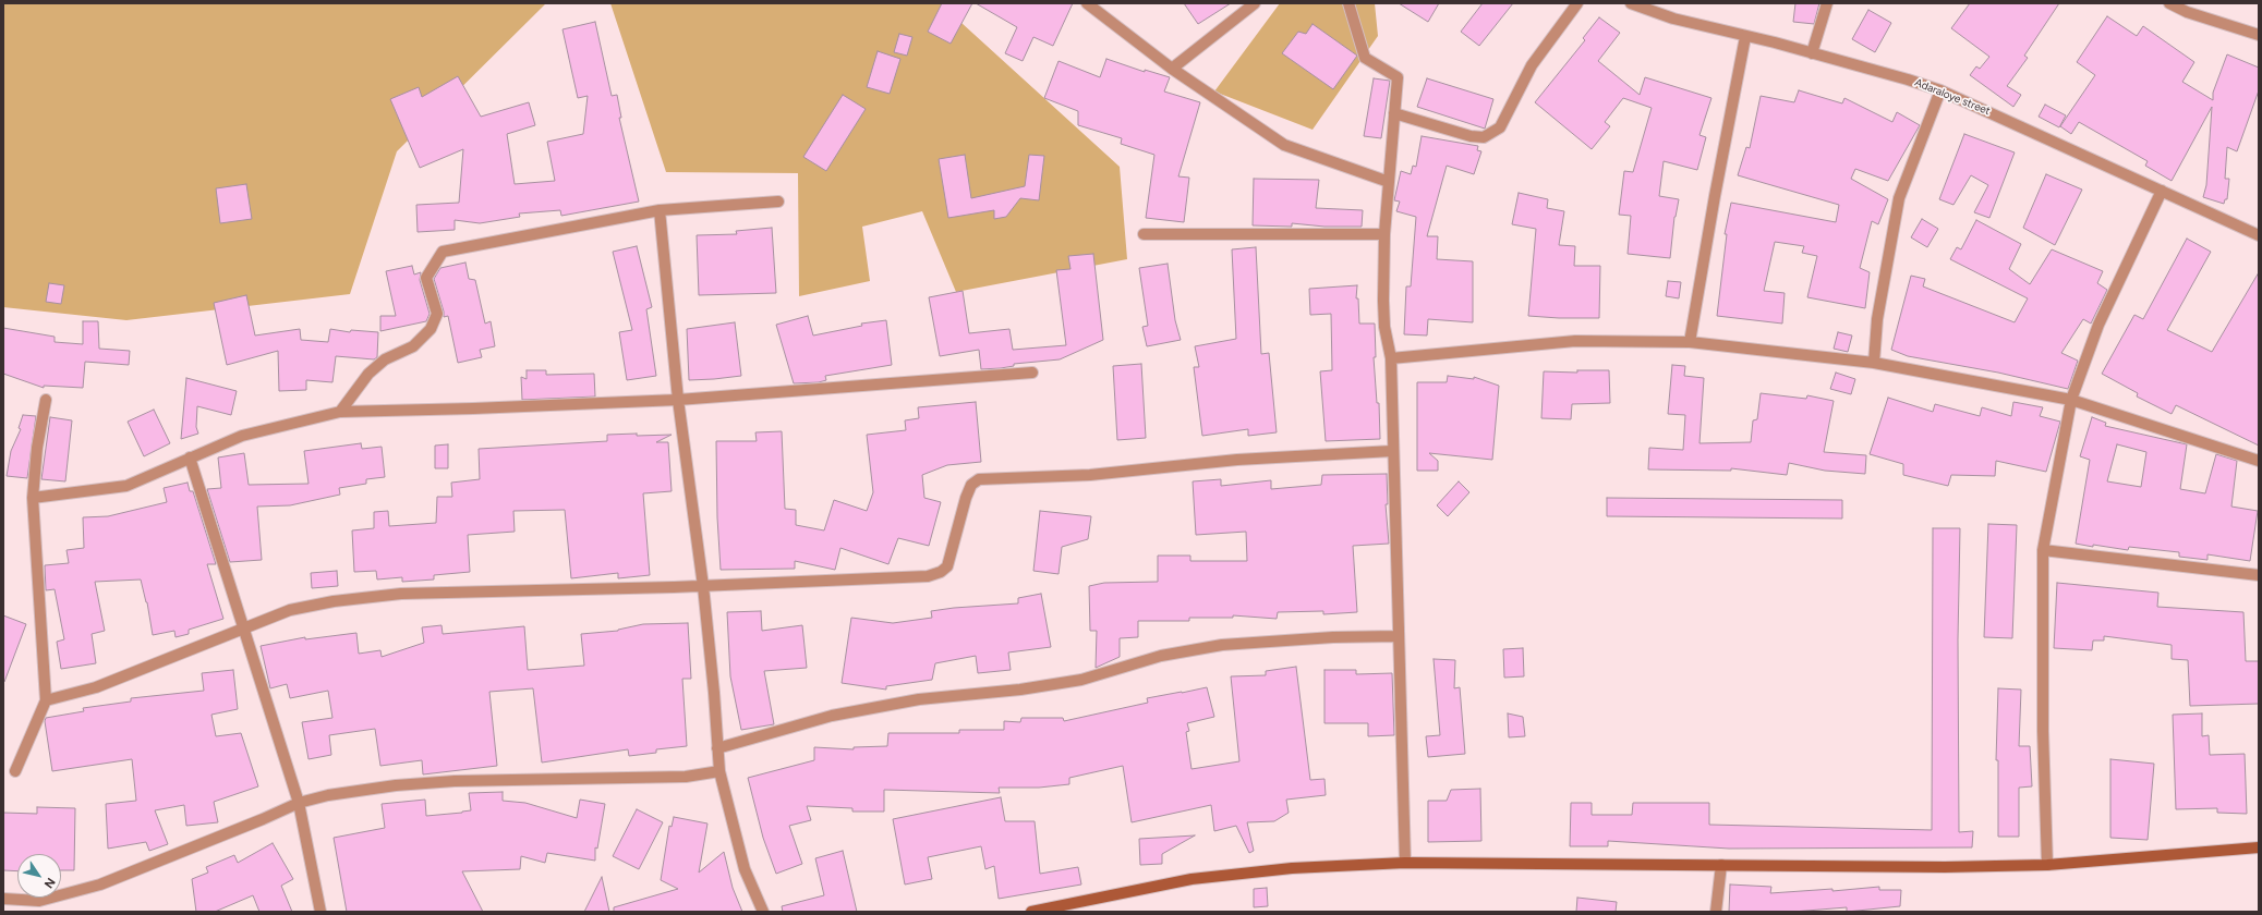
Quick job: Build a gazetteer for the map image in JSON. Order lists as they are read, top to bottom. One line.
{"streets":{"street":["Adaraloye street"]},"north":"bottom right"}
